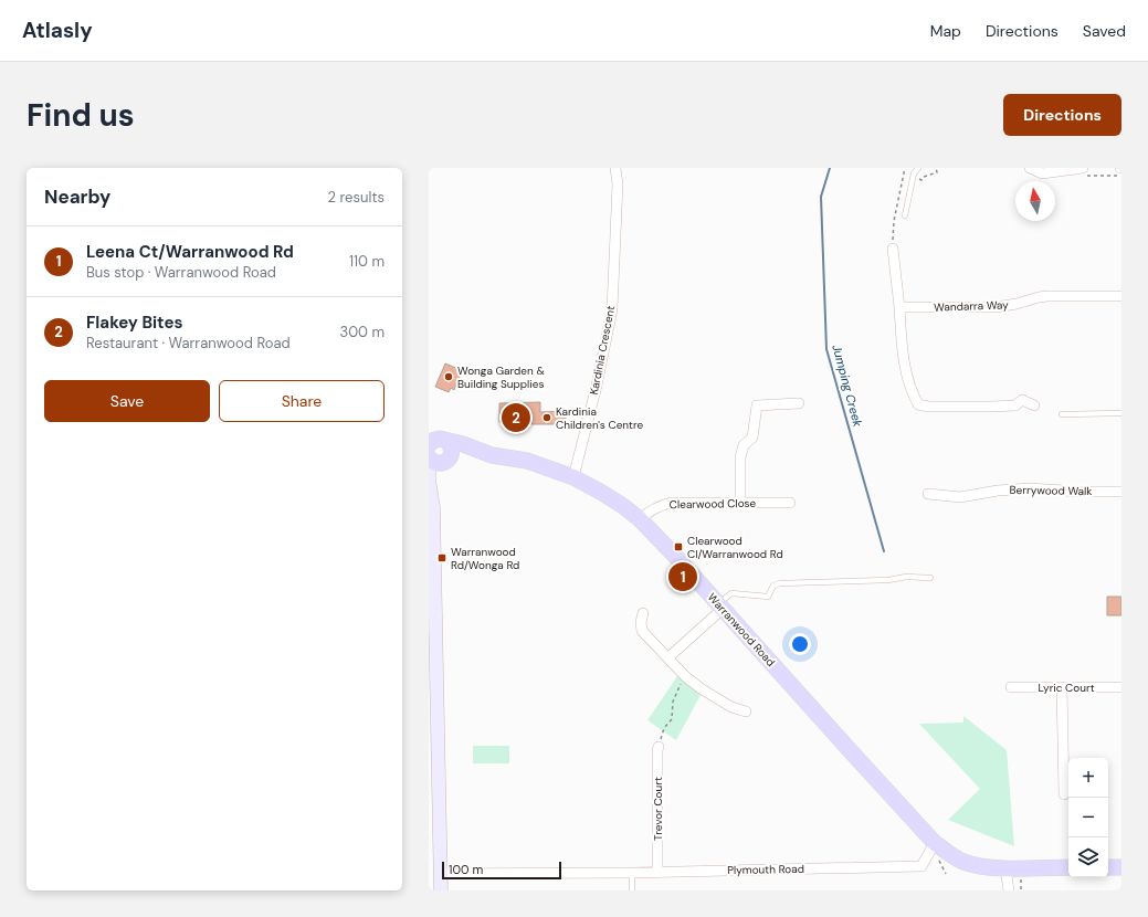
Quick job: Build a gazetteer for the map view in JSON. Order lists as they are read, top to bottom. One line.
{"streets":{"main road":["Warranwood Road"],"street":["Wandarra Way","Kardinia Crescent","Berrywood Walk","Clearwood Close","Lyric Court","Trevor Court","Plymouth Road"]},"crossings":[["Kardinia Crescent","Warranwood Road"],["Clearwood Close","Warranwood Road"],["Warranwood Road","Plymouth Road"],["Trevor Court","Plymouth Road"]],"water":["Jumping Creek"],"places":{"other":["Wonga Garden & Building Supplies","Kardinia Children's Centre"],"transit":["Clearwood Cl/Warranwood Rd","Warranwood Rd/Wonga Rd"]},"scale_bar":"100 m","north":"top","page":{"header":"Atlasly","nav":["Map","Directions","Saved"],"buttons":["Directions",["Save","Share"]],"title":"Find us","heading":["Nearby","2 results"],"list":[{"mark":"1","name":"Leena Ct/Warranwood Rd","note":"Bus stop · Warranwood Road","value":"110 m"},{"mark":"2","name":"Flakey Bites","note":"Restaurant · Warranwood Road","value":"300 m"}],"pins":["2","1"],"map_buttons":["+","−"],"scale":"100 m"}}
